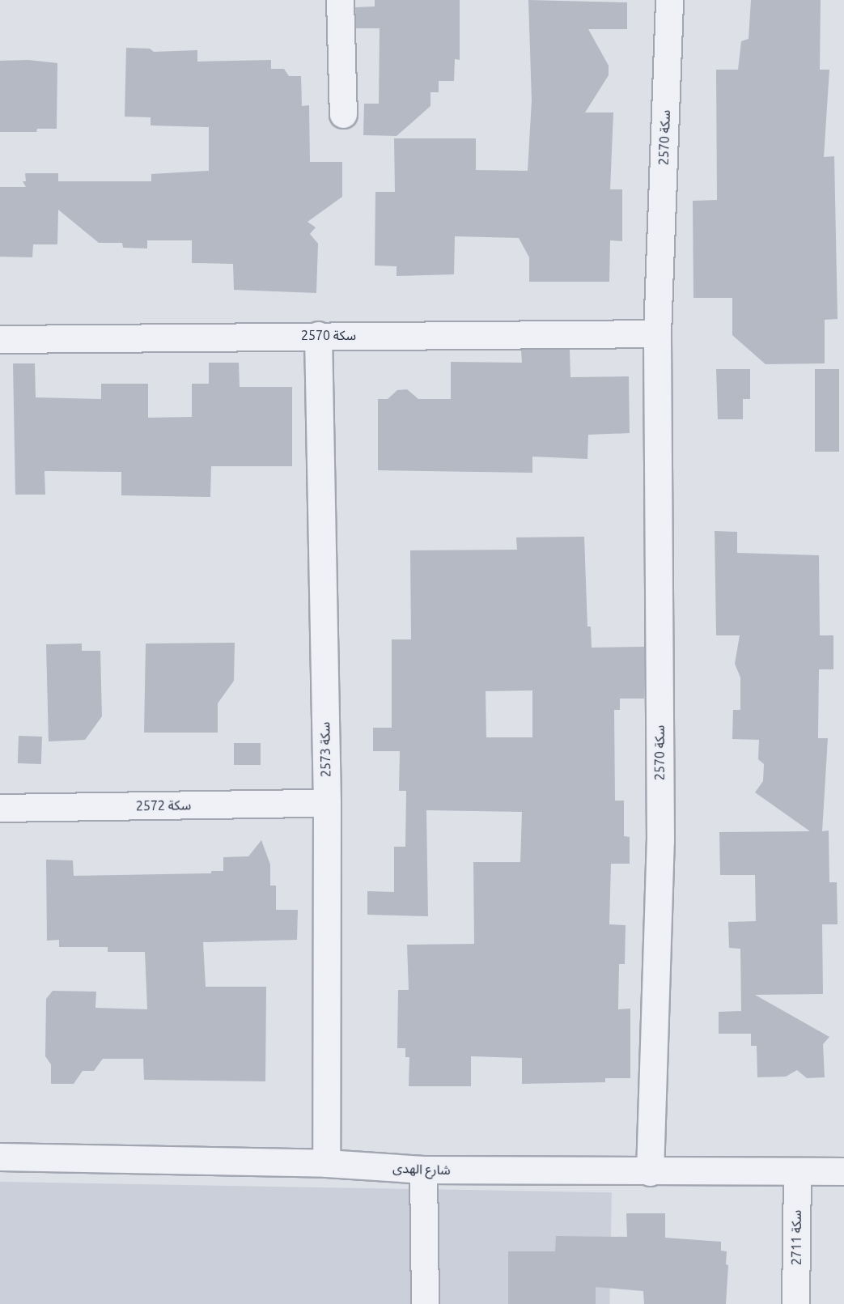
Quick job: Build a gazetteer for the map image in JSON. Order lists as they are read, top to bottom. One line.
{"streets":{"street":["سكة 2570","سكة 2573","سكة 2572","شارع الهدى","سكة 2711"]},"crossings":[["سكة 2570","سكة 2573"],["سكة 2570","شارع الهدى"],["سكة 2573","سكة 2572"],["سكة 2573","شارع الهدى"],["شارع الهدى","سكة 2711"]]}
